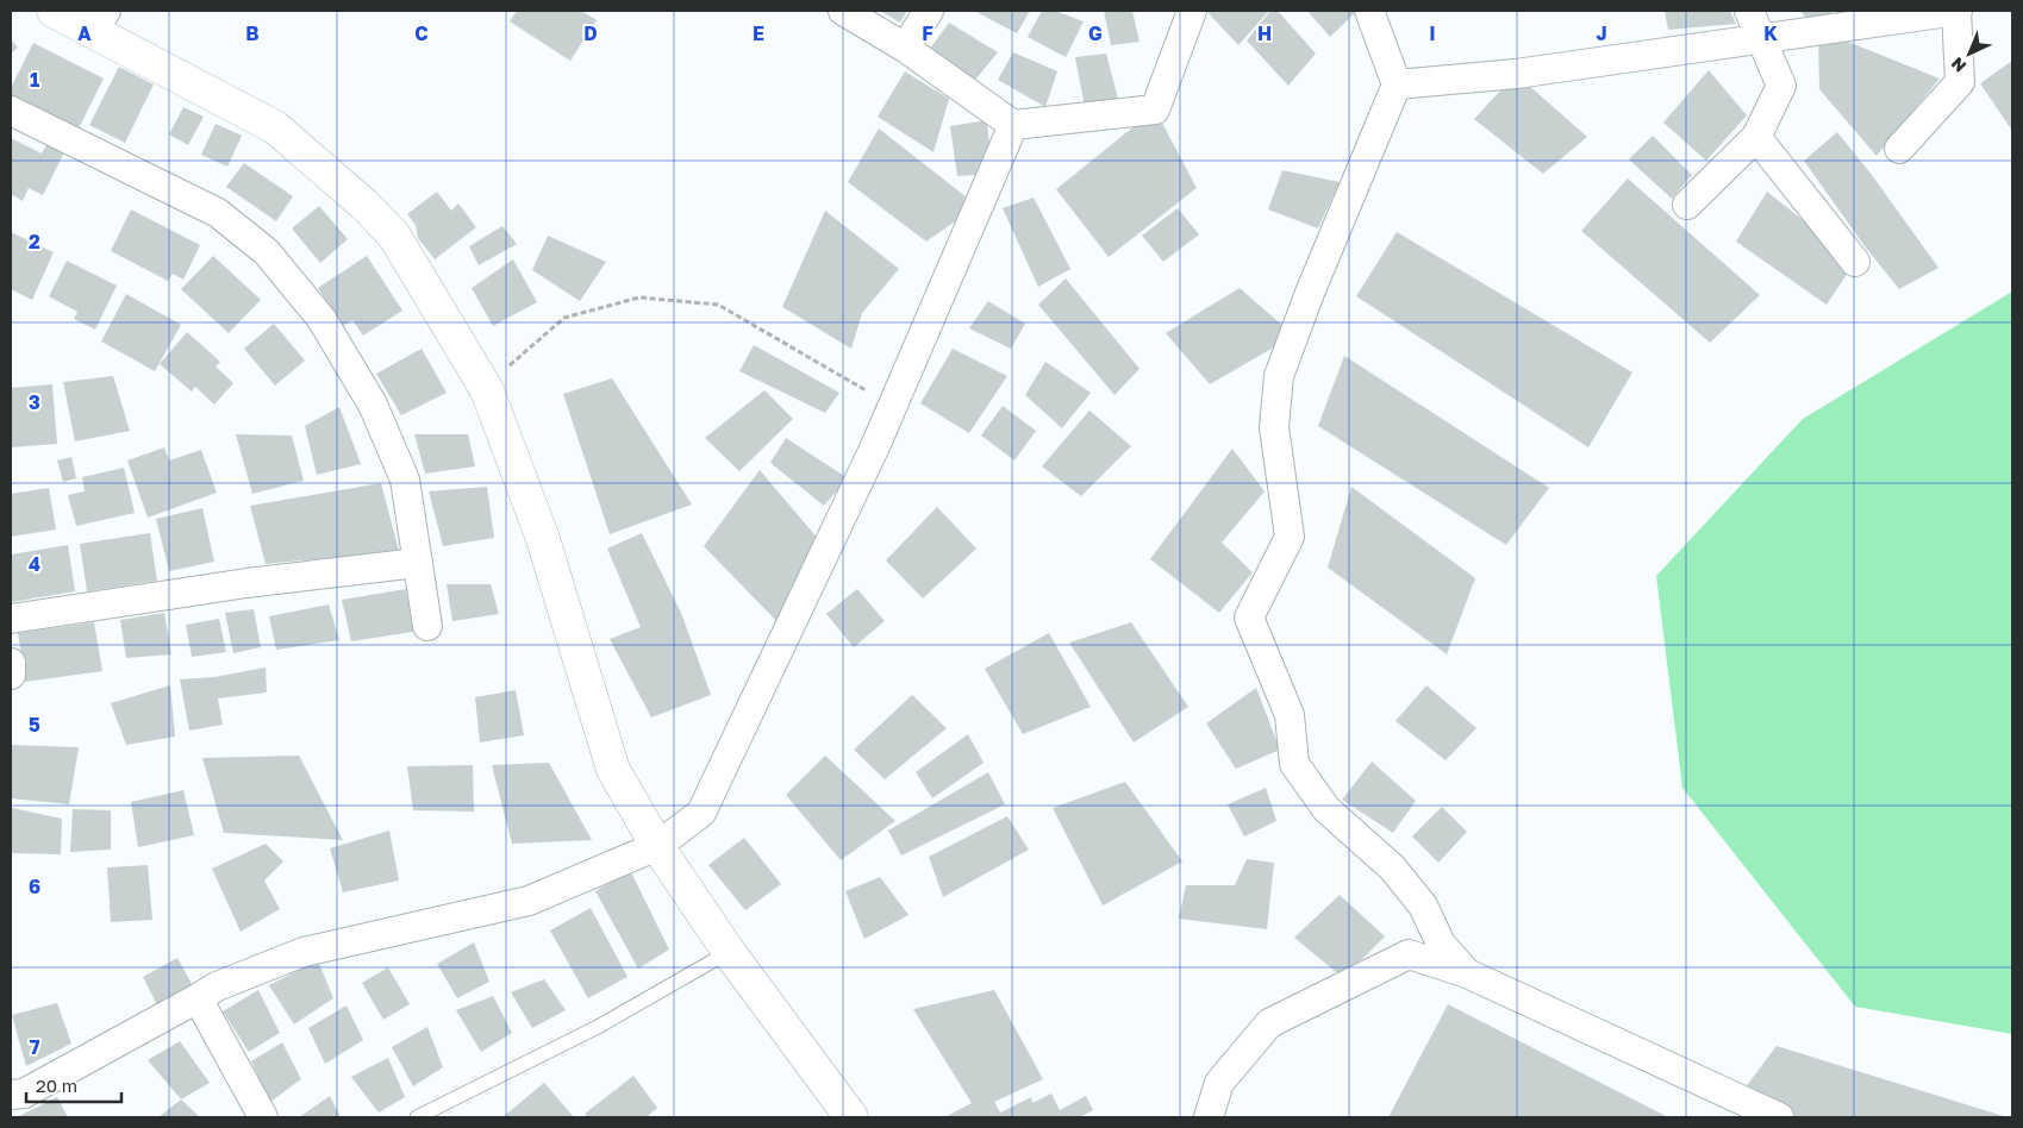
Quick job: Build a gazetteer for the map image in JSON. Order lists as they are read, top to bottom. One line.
{"scale_bar":"20 m","north":"bottom left","grid":{"columns":["A","B","C","D","E","F","G","H","I","J","K"],"rows":["1","2","3","4","5","6","7"]}}
